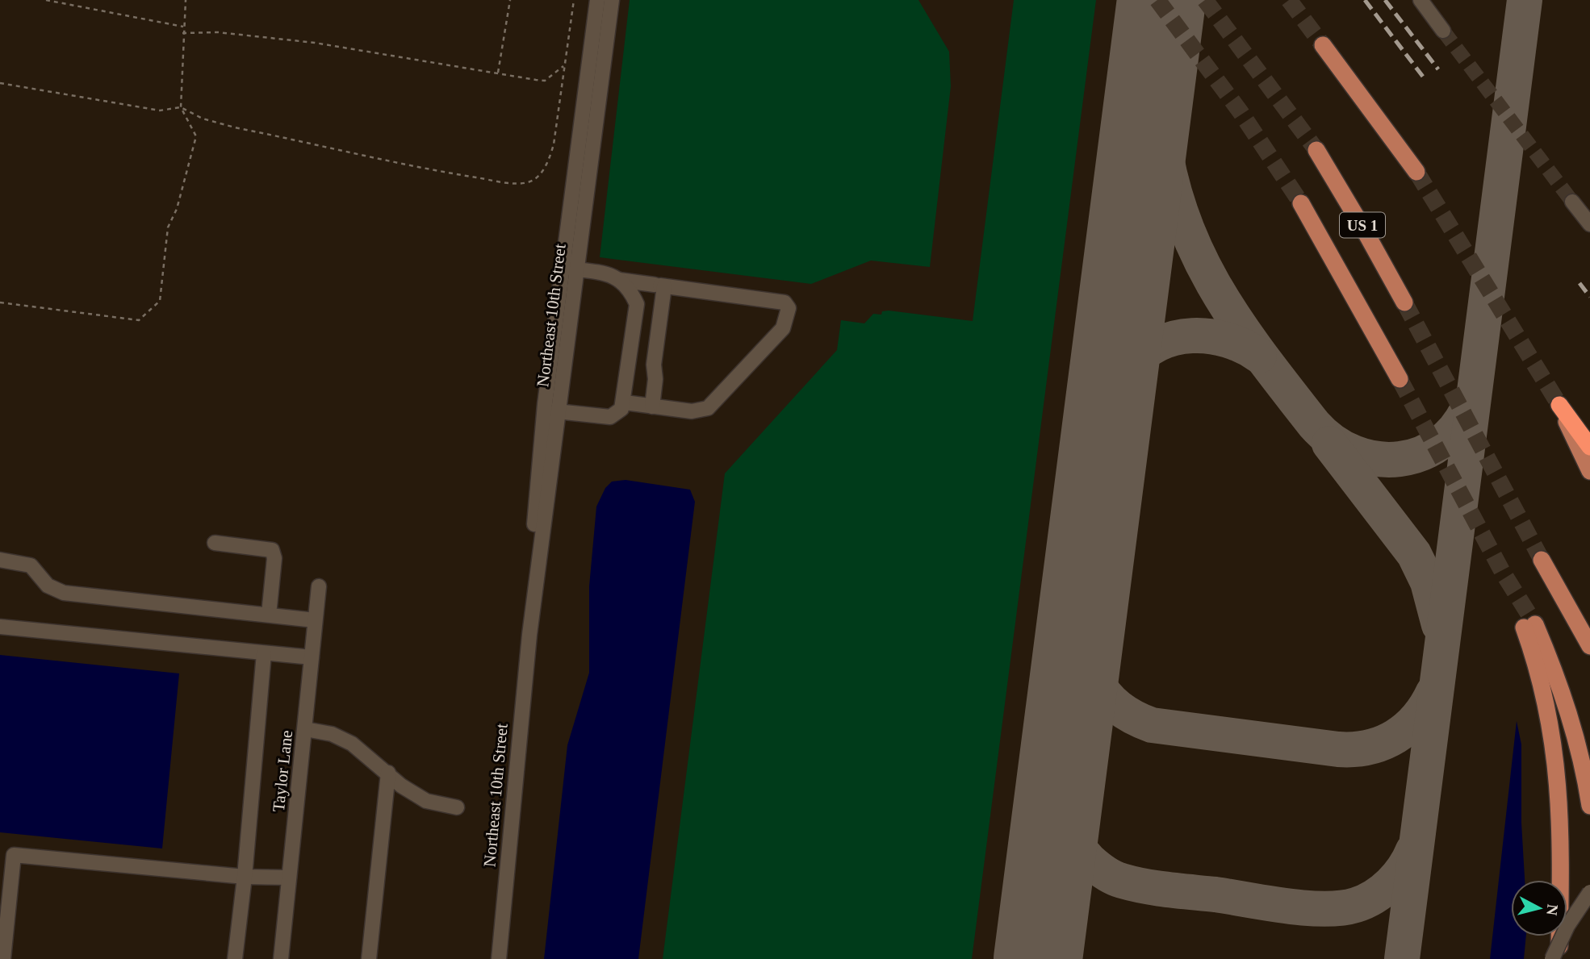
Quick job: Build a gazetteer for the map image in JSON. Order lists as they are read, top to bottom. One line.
{"streets":{"main road":["US 1"],"street":["Northeast 10th Street","Taylor Lane"]},"north":"right"}
